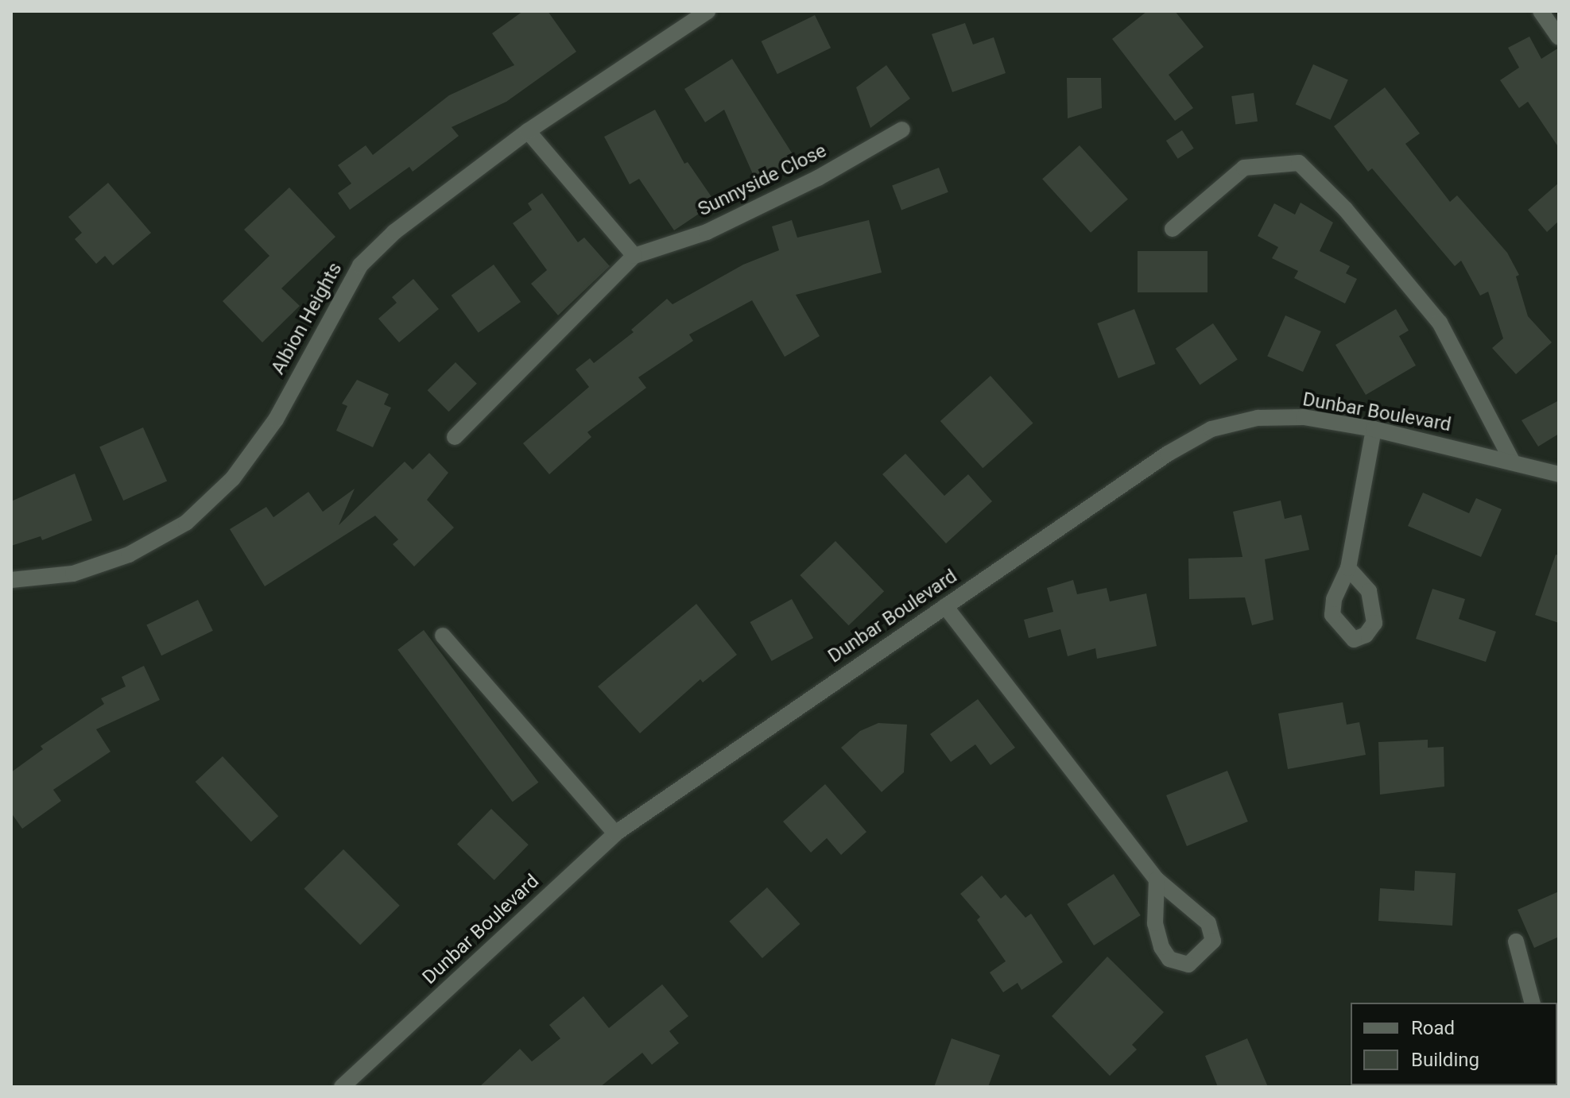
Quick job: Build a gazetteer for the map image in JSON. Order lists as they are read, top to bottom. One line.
{"streets":{"street":["Sunnyside Close","Albion Heights","Dunbar Boulevard"]},"legend":["Road","Building"]}
